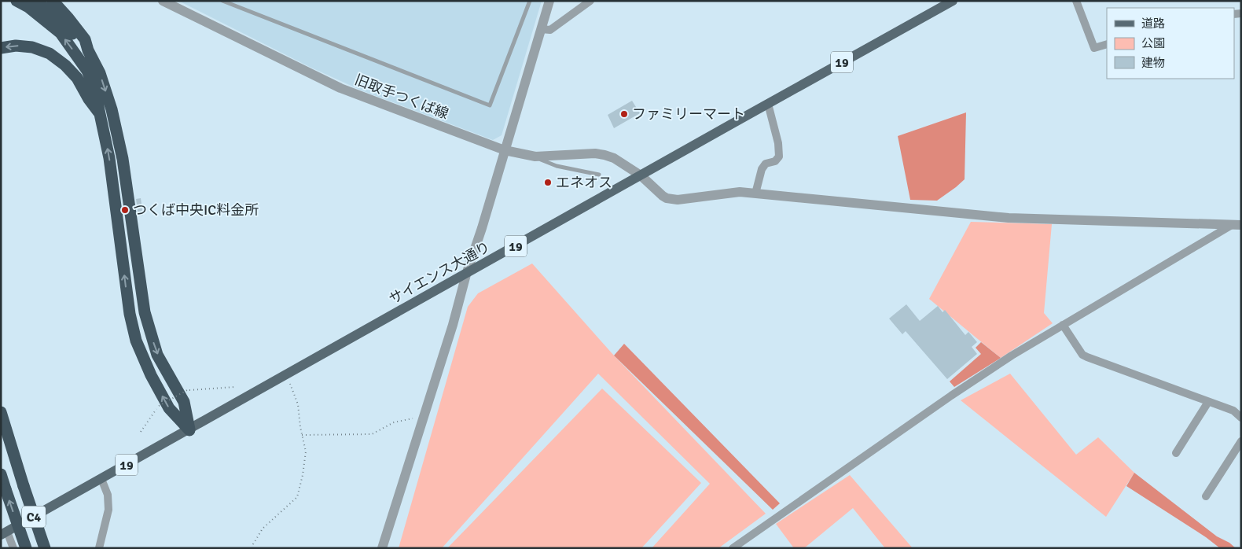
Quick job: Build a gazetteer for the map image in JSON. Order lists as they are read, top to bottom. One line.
{"streets":{"highway":["C4"],"main road":["19","サイエンス大通り"],"street":["旧取手つくば線"]},"crossings":[["旧取手つくば線","サイエンス大通り"]],"places":["ファミリーマート","エネオス","つくば中央IC料金所"],"legend":["道路","公園","建物"]}
